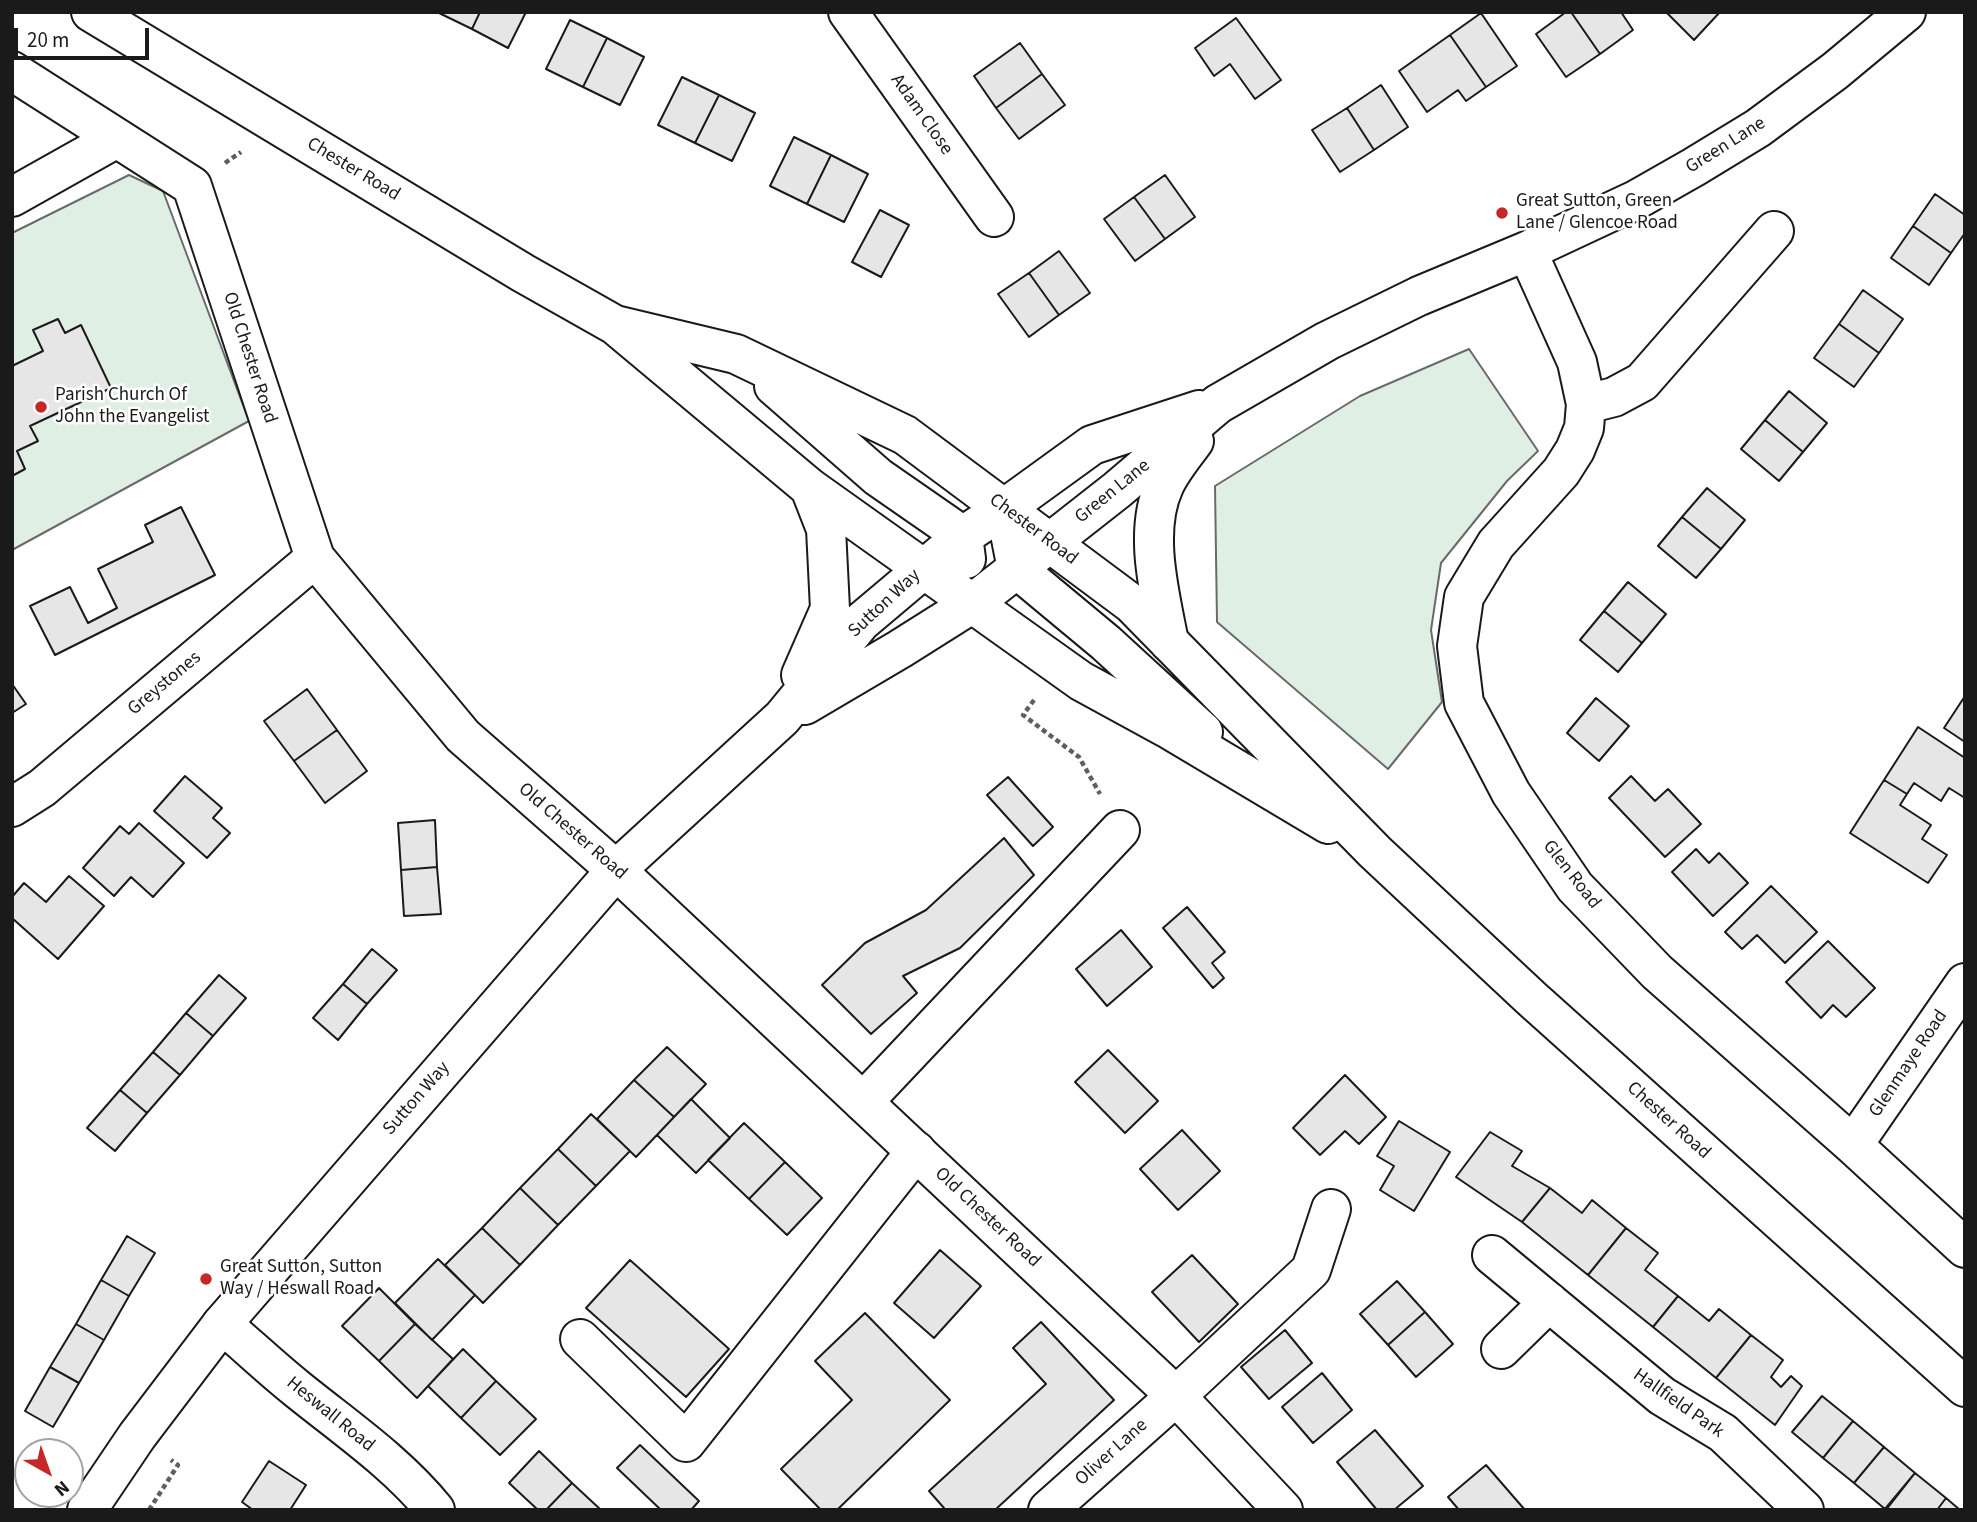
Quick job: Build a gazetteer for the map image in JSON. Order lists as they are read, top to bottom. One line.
{"streets":{"main road":["Adam Close","Green Lane","Chester Road","Old Chester Road","Sutton Way","Greystones","Glen Road","Glenmaye Road","Hallfield Park","Heswall Road","Oliver Lane"]},"crossings":[["Green Lane","Chester Road"],["Green Lane","Sutton Way"],["Chester Road","Sutton Way"],["Old Chester Road","Sutton Way"],["Old Chester Road","Greystones"],["Old Chester Road","Oliver Lane"],["Sutton Way","Heswall Road"],["Glen Road","Glenmaye Road"]],"places":["Great Sutton, Green Lane / Glencoe Road","Parish Church Of John the Evangelist","Great Sutton, Sutton Way / Heswall Road"],"scale_bar":"20 m","north":"bottom right"}
